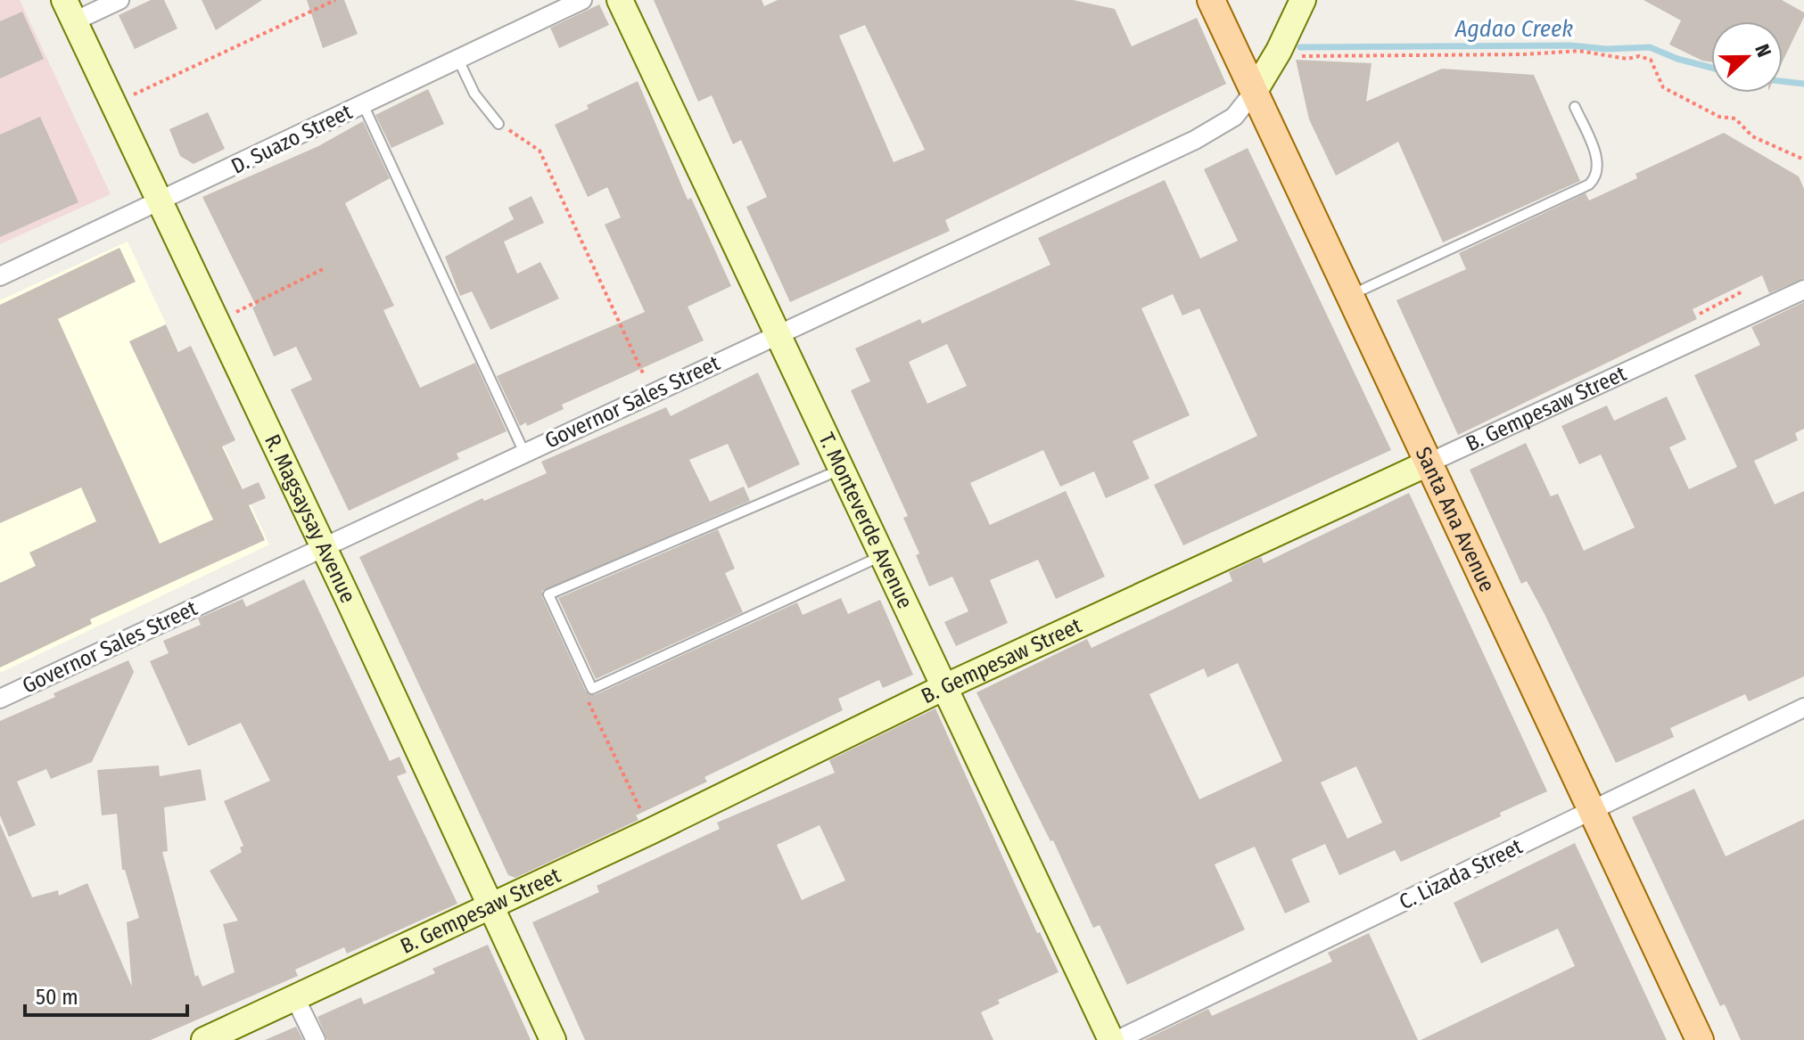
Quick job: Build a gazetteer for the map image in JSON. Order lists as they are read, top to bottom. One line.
{"streets":{"main road":["Santa Ana Avenue"],"street":["D. Suazo Street","Governor Sales Street","B. Gempesaw Street","R. Magsaysay Avenue","T. Monteverde Avenue","C. Lizada Street"]},"crossings":[["D. Suazo Street","R. Magsaysay Avenue"],["Governor Sales Street","R. Magsaysay Avenue"],["Governor Sales Street","Santa Ana Avenue"],["Governor Sales Street","T. Monteverde Avenue"],["B. Gempesaw Street","R. Magsaysay Avenue"],["B. Gempesaw Street","Santa Ana Avenue"],["B. Gempesaw Street","T. Monteverde Avenue"],["Santa Ana Avenue","C. Lizada Street"]],"water":["Agdao Creek"],"scale_bar":"50 m","north":"right"}
